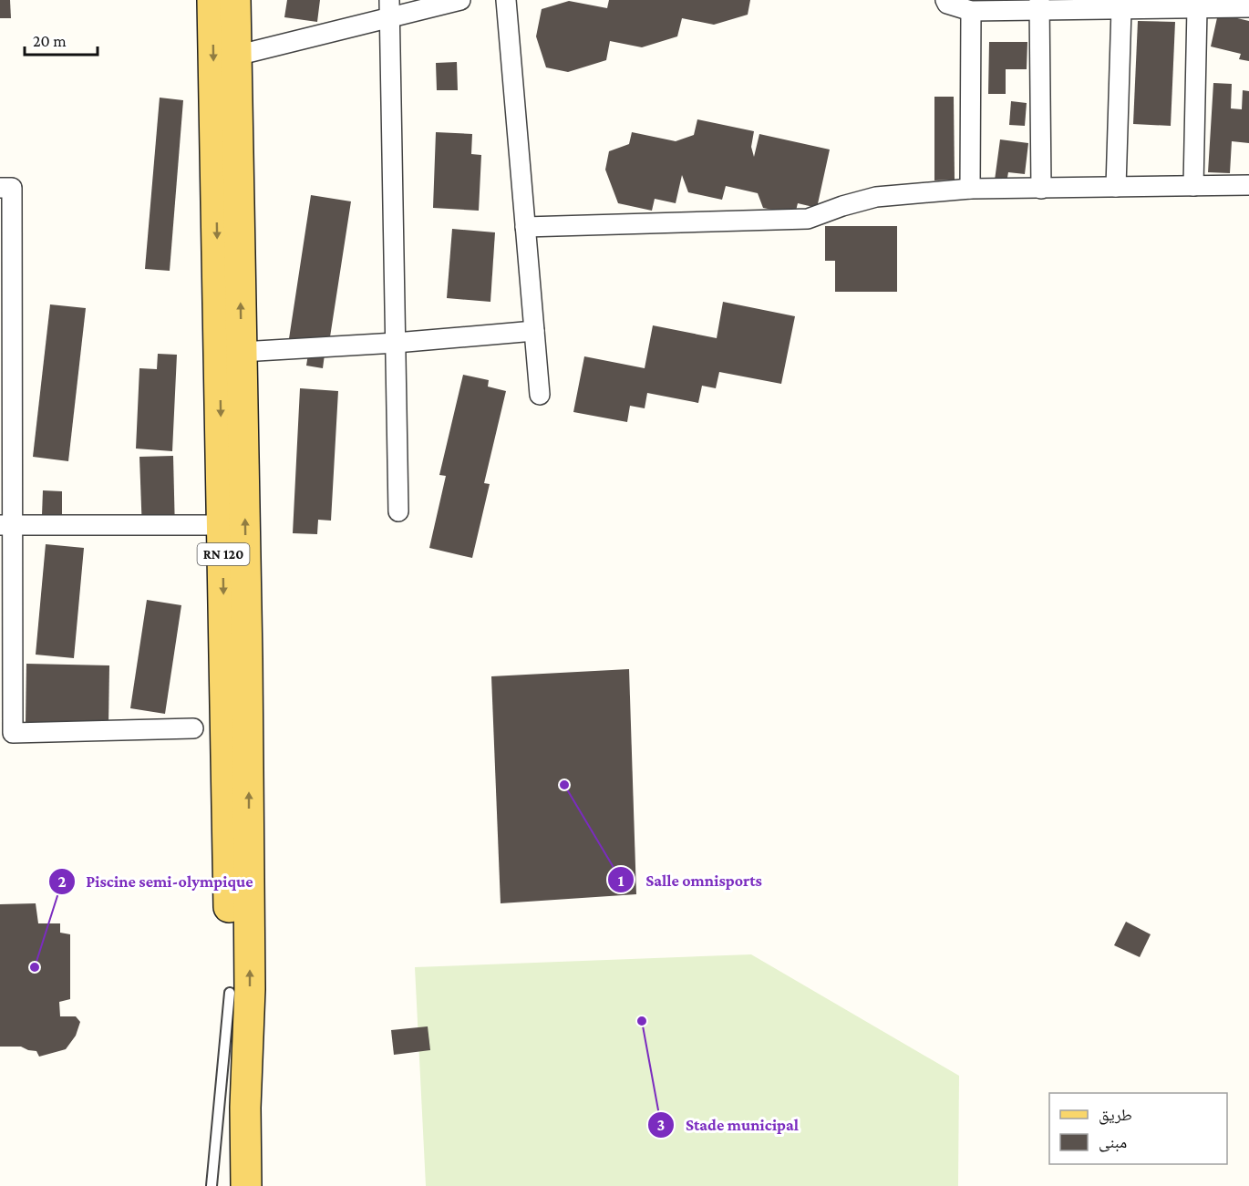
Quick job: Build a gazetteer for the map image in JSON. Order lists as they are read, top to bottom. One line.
{"streets":{"main road":["RN 120"]},"places":["Salle omnisports","Piscine semi-olympique","Stade municipal"],"legend":["طريق","مبنى"],"scale_bar":"20 m"}
